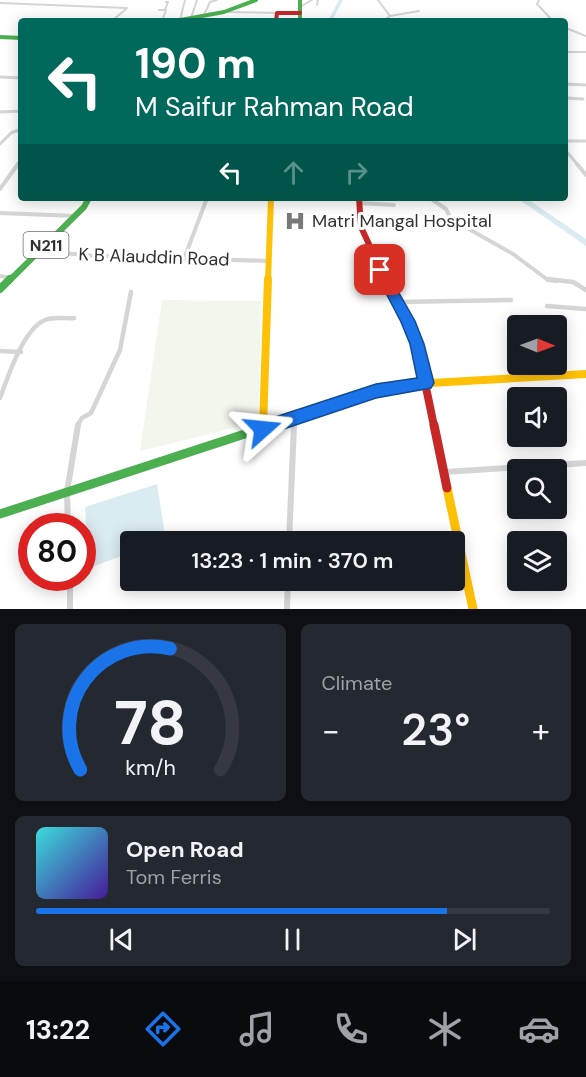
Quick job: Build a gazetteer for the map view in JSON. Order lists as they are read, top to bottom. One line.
{"streets":{"main road":["N211"],"street":["K B Alauddin Road"]},"crossings":[["N211","K B Alauddin Road"]],"places":{"hospital":["Matri Mangal Hospital"]},"north":"right","page":{"turn":["190 m","M Saifur Rahman Road"],"limit":"80","trip":"13:23 · 1 min · 370 m","tile":"Climate","heat":["−","23°","+"],"song":["Open Road","Tom Ferris"],"tabs":"13:22","gauge":["78","km/h"]}}
